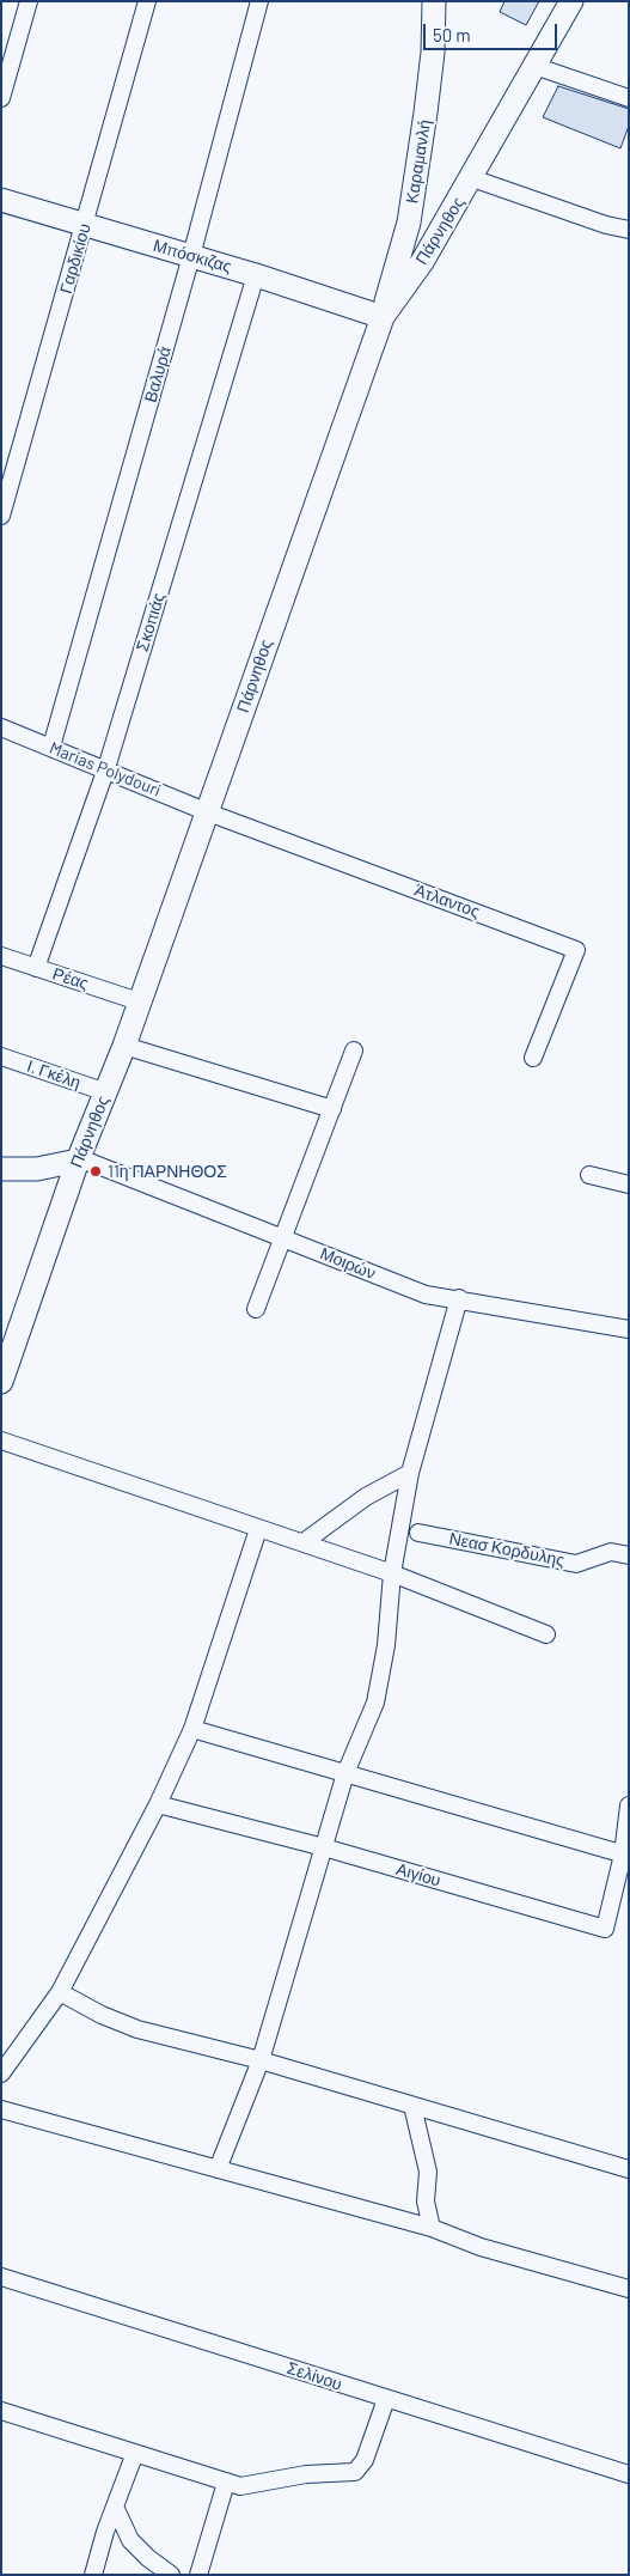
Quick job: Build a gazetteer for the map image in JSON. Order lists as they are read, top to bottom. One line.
{"streets":{"main road":["Καραμανλή","Πάρνηθος","Μπόσκιζας"],"street":["Γαρδικίου","Βαλυρά","Σκοπιάς","Marias Polydouri","Άτλαντος","Ρέας","Ι. Γκέλη","Μοιρών","Νεασ Κορδυλης","Αιγίου","Σελίνου"]},"crossings":[["Καραμανλή","Πάρνηθος"],["Καραμανλή","Μπόσκιζας"],["Πάρνηθος","Μπόσκιζας"],["Πάρνηθος","Marias Polydouri"],["Πάρνηθος","Άτλαντος"],["Πάρνηθος","Ρέας"],["Πάρνηθος","Ι. Γκέλη"],["Πάρνηθος","Μοιρών"],["Μπόσκιζας","Γαρδικίου"],["Μπόσκιζας","Βαλυρά"],["Μπόσκιζας","Σκοπιάς"],["Βαλυρά","Marias Polydouri"],["Σκοπιάς","Marias Polydouri"],["Σκοπιάς","Ρέας"],["Marias Polydouri","Άτλαντος"]],"places":["11η ΠΑΡΝΗΘΟΣ"],"scale_bar":"50 m"}
